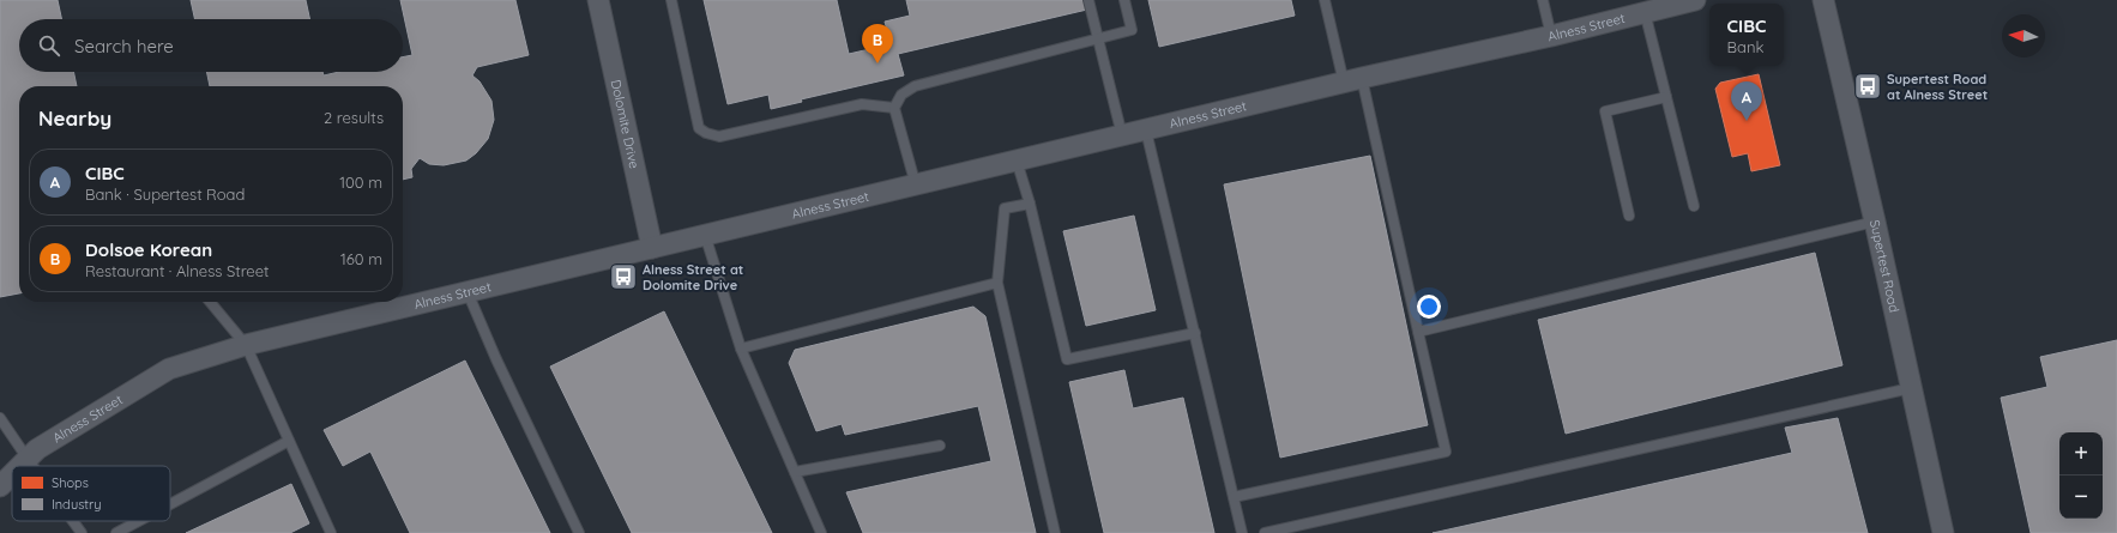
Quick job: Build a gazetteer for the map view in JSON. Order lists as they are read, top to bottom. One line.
{"streets":{"street":["Alness Street","Dolomite Drive","Supertest Road"]},"crossings":[["Alness Street","Dolomite Drive"]],"places":{"bus stop":["Supertest Road at Alness Street","Alness Street at Dolomite Drive"]},"legend":["Shops","Industry"],"north":"left","page":{"popup":["CIBC","Bank"],"search":"Search here","pins":["B","A"],"heading":["Nearby","2 results"],"list":[{"mark":"A","name":"CIBC","note":"Bank · Supertest Road","value":"100 m"},{"mark":"B","name":"Dolsoe Korean","note":"Restaurant · Alness Street","value":"160 m"}],"map_buttons":["+","−"]}}
